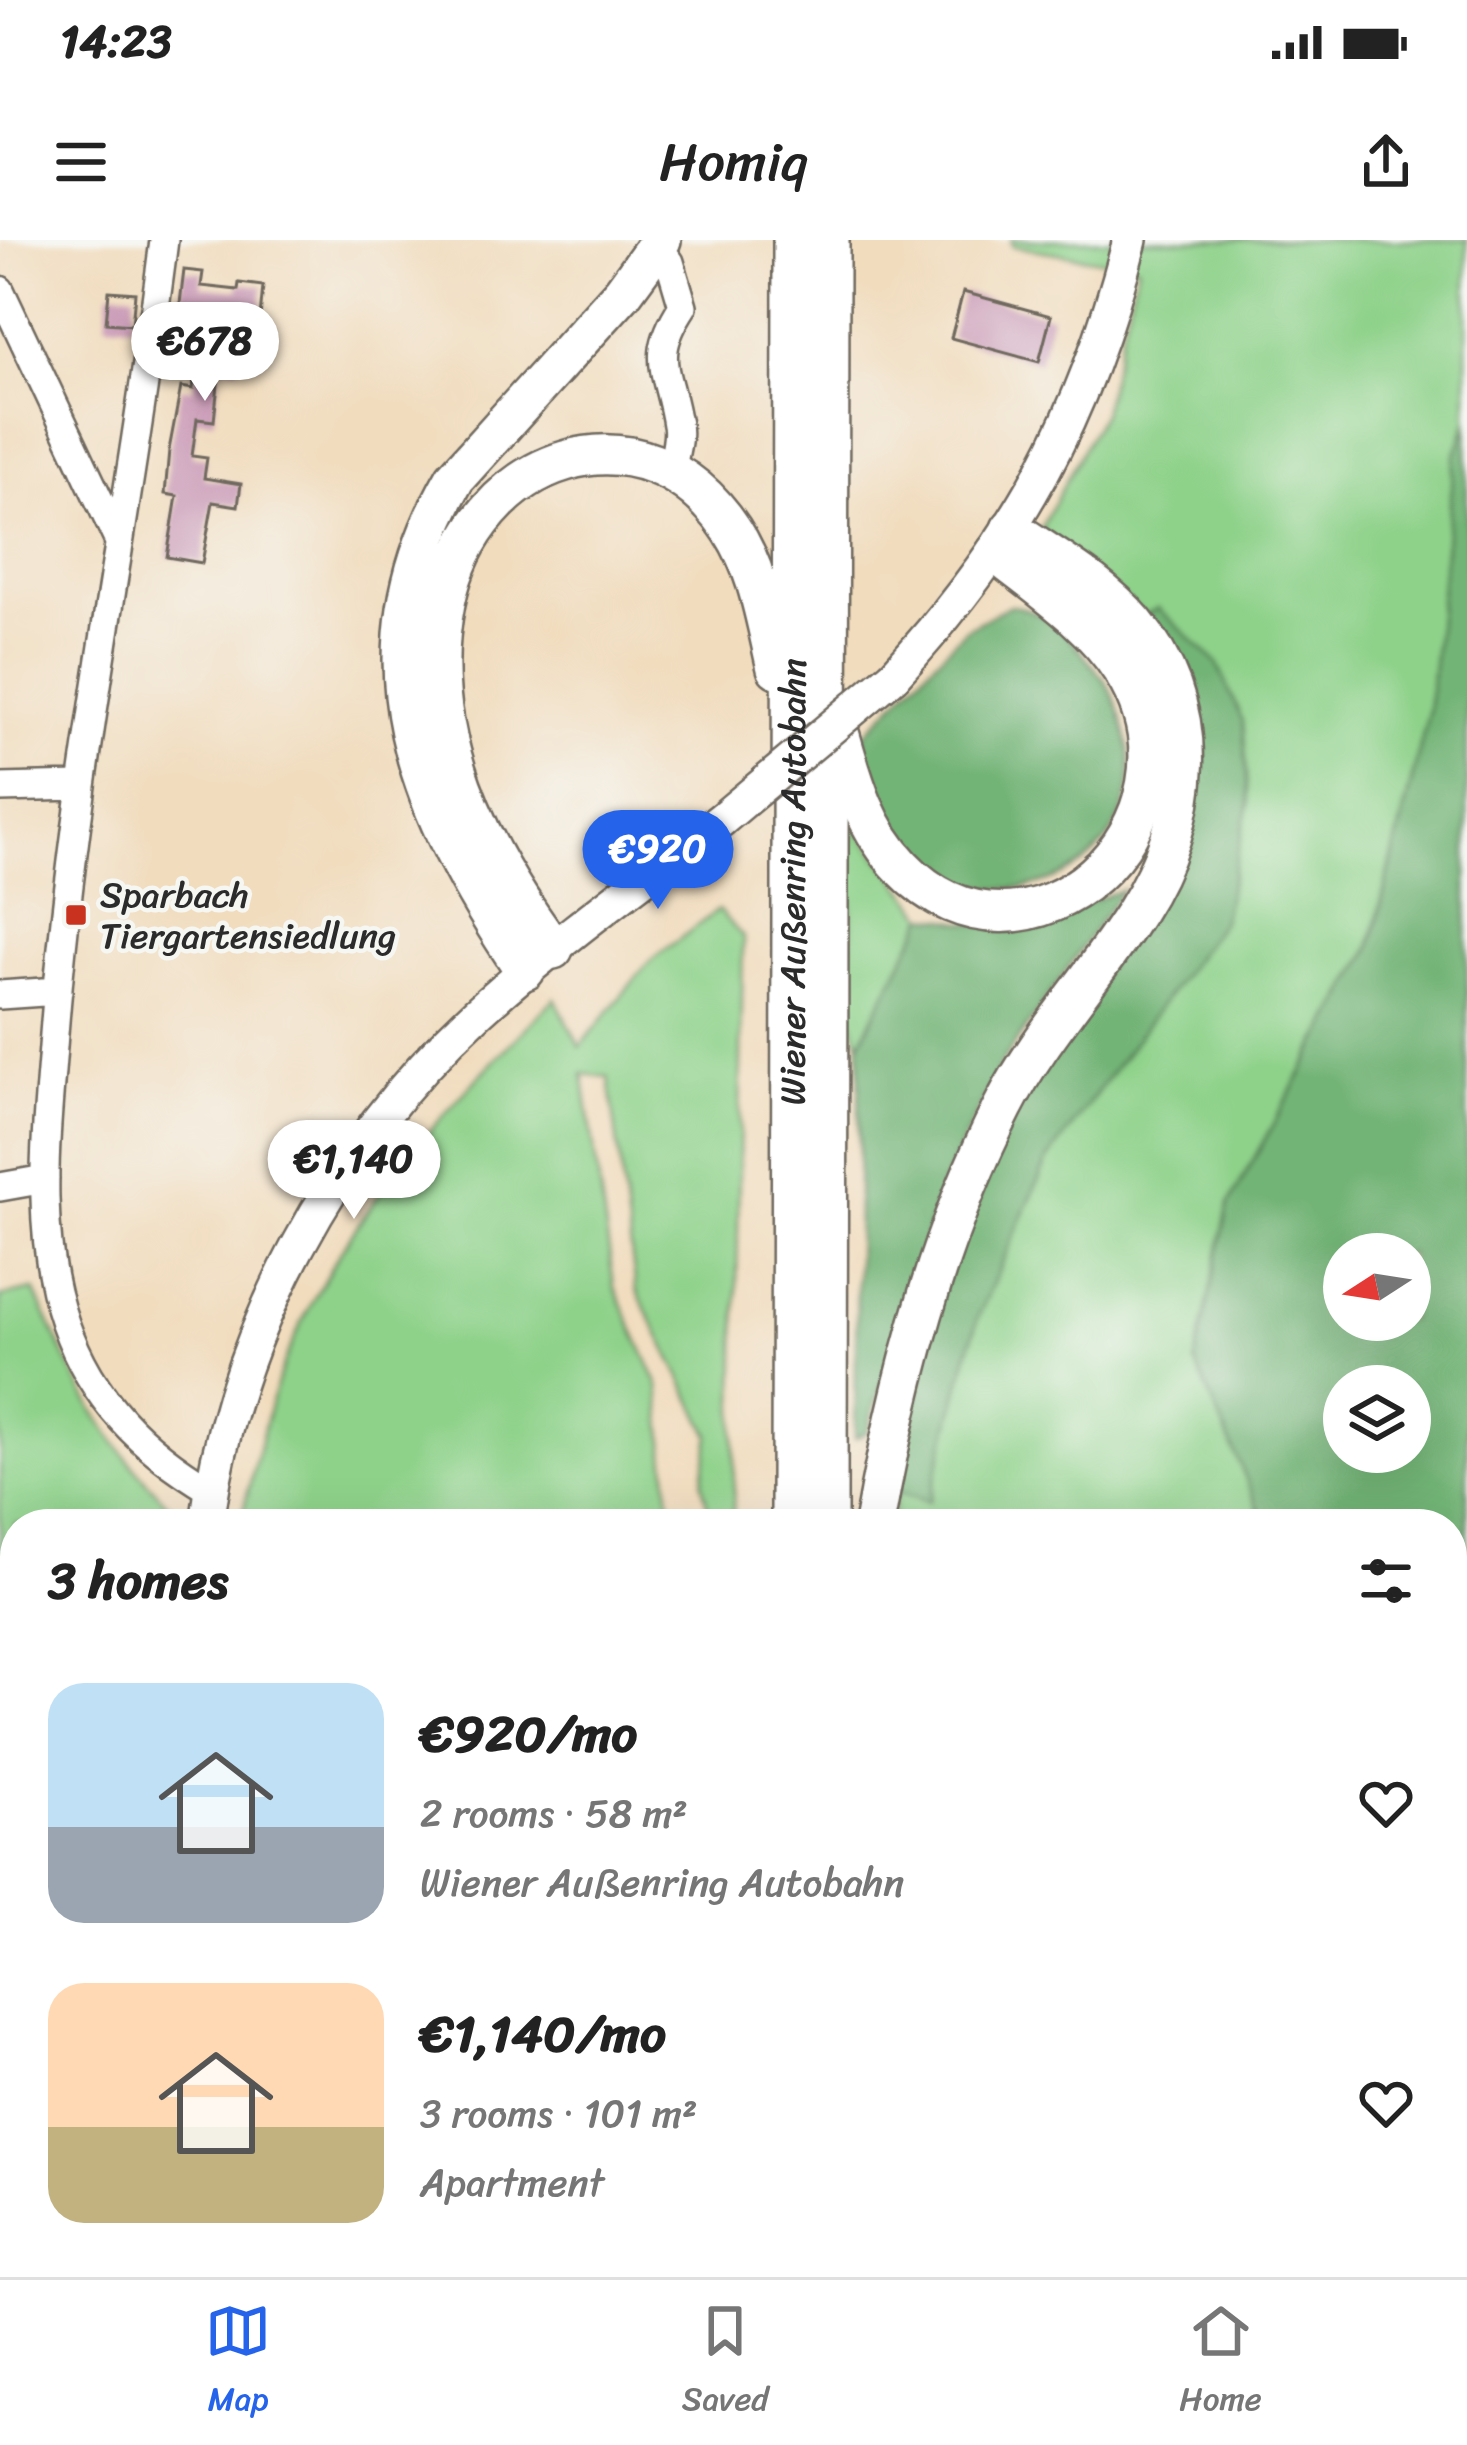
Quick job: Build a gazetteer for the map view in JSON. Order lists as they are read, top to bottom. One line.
{"streets":{"highway":["Wiener Außenring Autobahn"]},"places":{"transit":["Sparbach Tiergartensiedlung"]},"north":"left","page":{"status":"14:23","header":"Homiq","price":["€678","€920","€1,140"],"heading":"3 homes","list":[{"name":"€920/mo","note":"2 rooms · 58 m² · Wiener Außenring Autobahn"},{"name":"€1,140/mo","note":"3 rooms · 101 m² · Apartment"}],"tabs":["Map","Saved","Home"]}}
